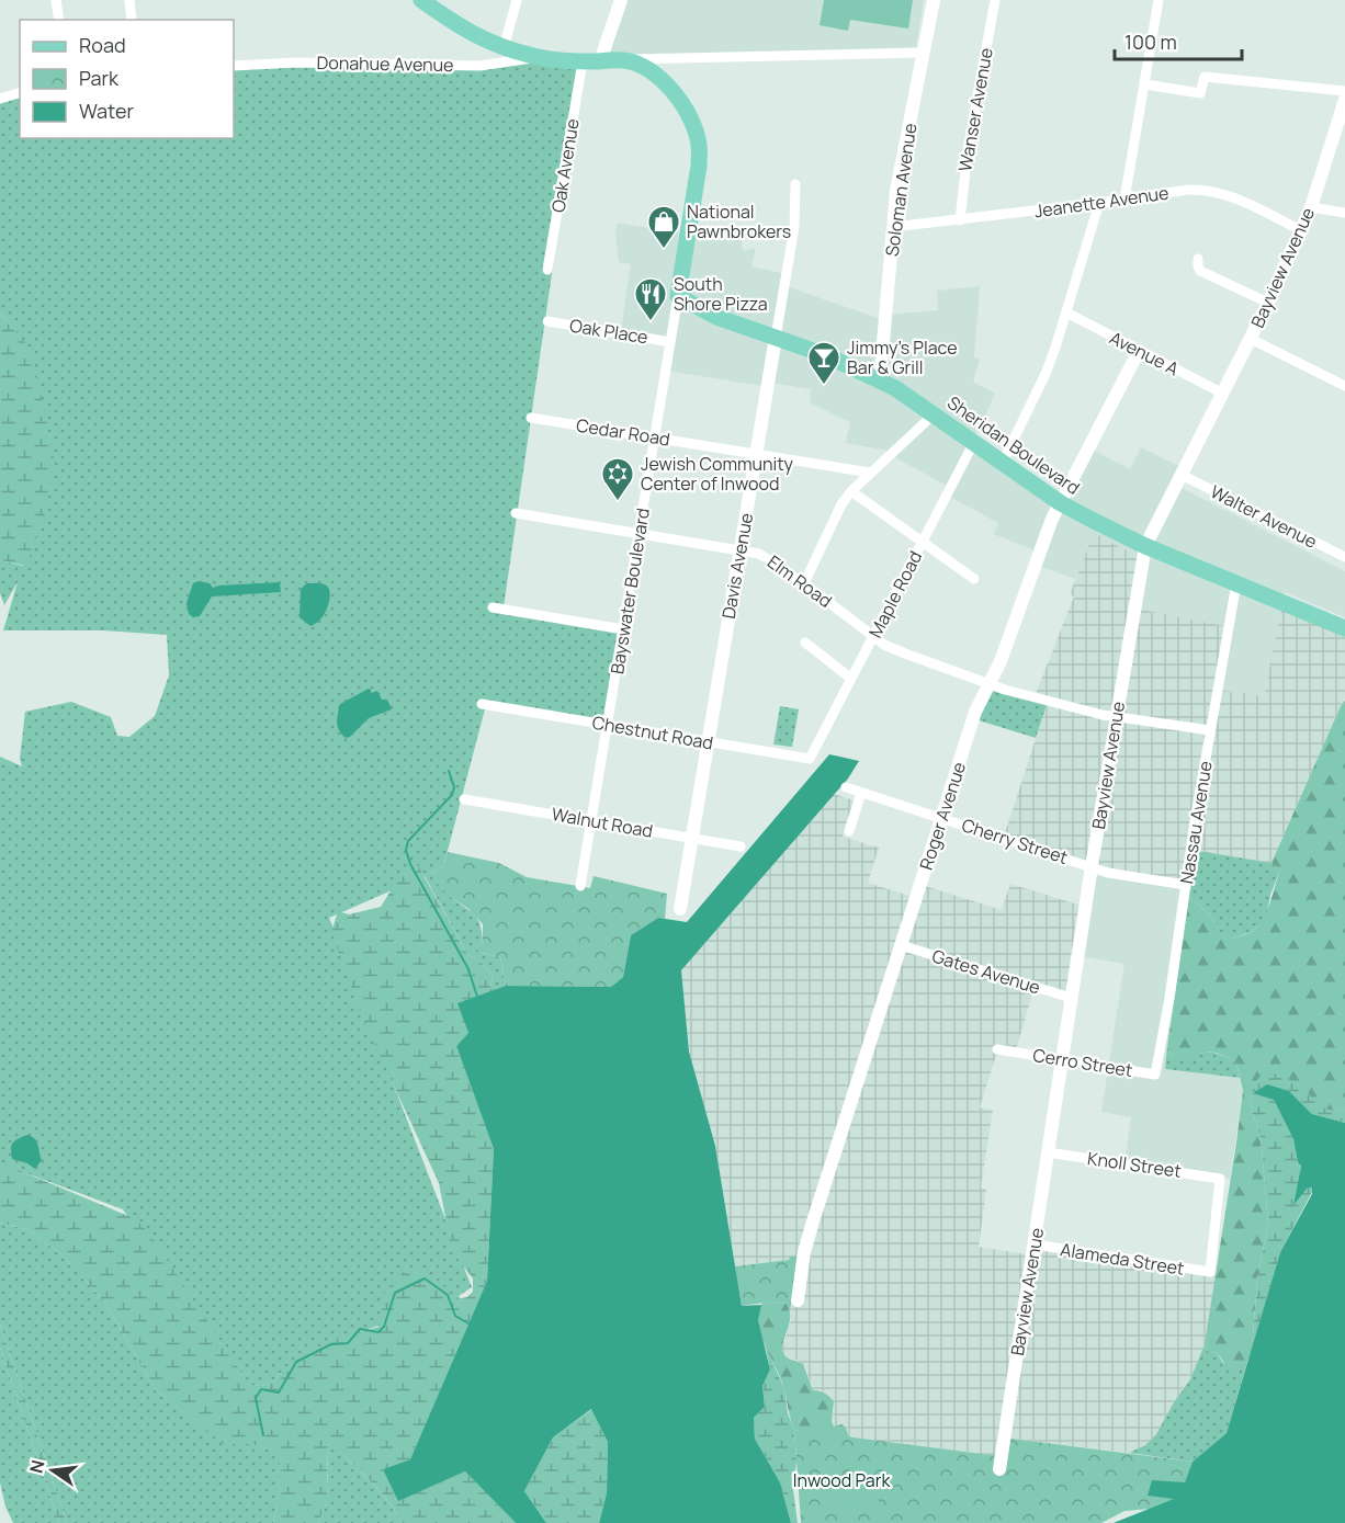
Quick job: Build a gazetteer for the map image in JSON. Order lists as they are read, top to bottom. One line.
{"streets":{"main road":["Sheridan Boulevard"],"street":["Donahue Avenue","Wanser Avenue","Oak Avenue","Soloman Avenue","Jeanette Avenue","Bayview Avenue","Oak Place","Avenue A","Cedar Road","Walter Avenue","Davis Avenue","Elm Road","Bayswater Boulevard","Maple Road","Chestnut Road","Roger Avenue","Walnut Road","Nassau Avenue","Cherry Street","Gates Avenue","Cerro Street","Knoll Street","Alameda Street"]},"crossings":[["Wanser Avenue","Jeanette Avenue"],["Soloman Avenue","Jeanette Avenue"],["Soloman Avenue","Sheridan Boulevard"],["Jeanette Avenue","Bayview Avenue"],["Bayview Avenue","Avenue A"],["Bayview Avenue","Sheridan Boulevard"],["Bayview Avenue","Walter Avenue"],["Bayview Avenue","Elm Road"],["Bayview Avenue","Cherry Street"],["Bayview Avenue","Gates Avenue"],["Bayview Avenue","Cerro Street"],["Bayview Avenue","Knoll Street"],["Bayview Avenue","Alameda Street"],["Oak Place","Bayswater Boulevard"],["Avenue A","Roger Avenue"],["Cedar Road","Davis Avenue"],["Cedar Road","Bayswater Boulevard"],["Sheridan Boulevard","Davis Avenue"],["Sheridan Boulevard","Bayswater Boulevard"],["Sheridan Boulevard","Maple Road"],["Sheridan Boulevard","Roger Avenue"],["Sheridan Boulevard","Nassau Avenue"],["Davis Avenue","Elm Road"],["Davis Avenue","Chestnut Road"],["Davis Avenue","Walnut Road"],["Elm Road","Bayswater Boulevard"],["Elm Road","Maple Road"],["Elm Road","Roger Avenue"],["Elm Road","Nassau Avenue"],["Bayswater Boulevard","Chestnut Road"],["Bayswater Boulevard","Walnut Road"],["Maple Road","Chestnut Road"],["Roger Avenue","Cherry Street"],["Roger Avenue","Gates Avenue"],["Nassau Avenue","Cherry Street"],["Nassau Avenue","Cerro Street"],["Knoll Street","Alameda Street"]],"parks":["Inwood Park"],"places":{"shop":["National Pawnbrokers"],"restaurant":["South Shore Pizza"],"bar":["Jimmy's Place Bar & Grill"],"synagogue":["Jewish Community Center of Inwood"]},"legend":["Road","Park","Water"],"scale_bar":"100 m","north":"left"}
